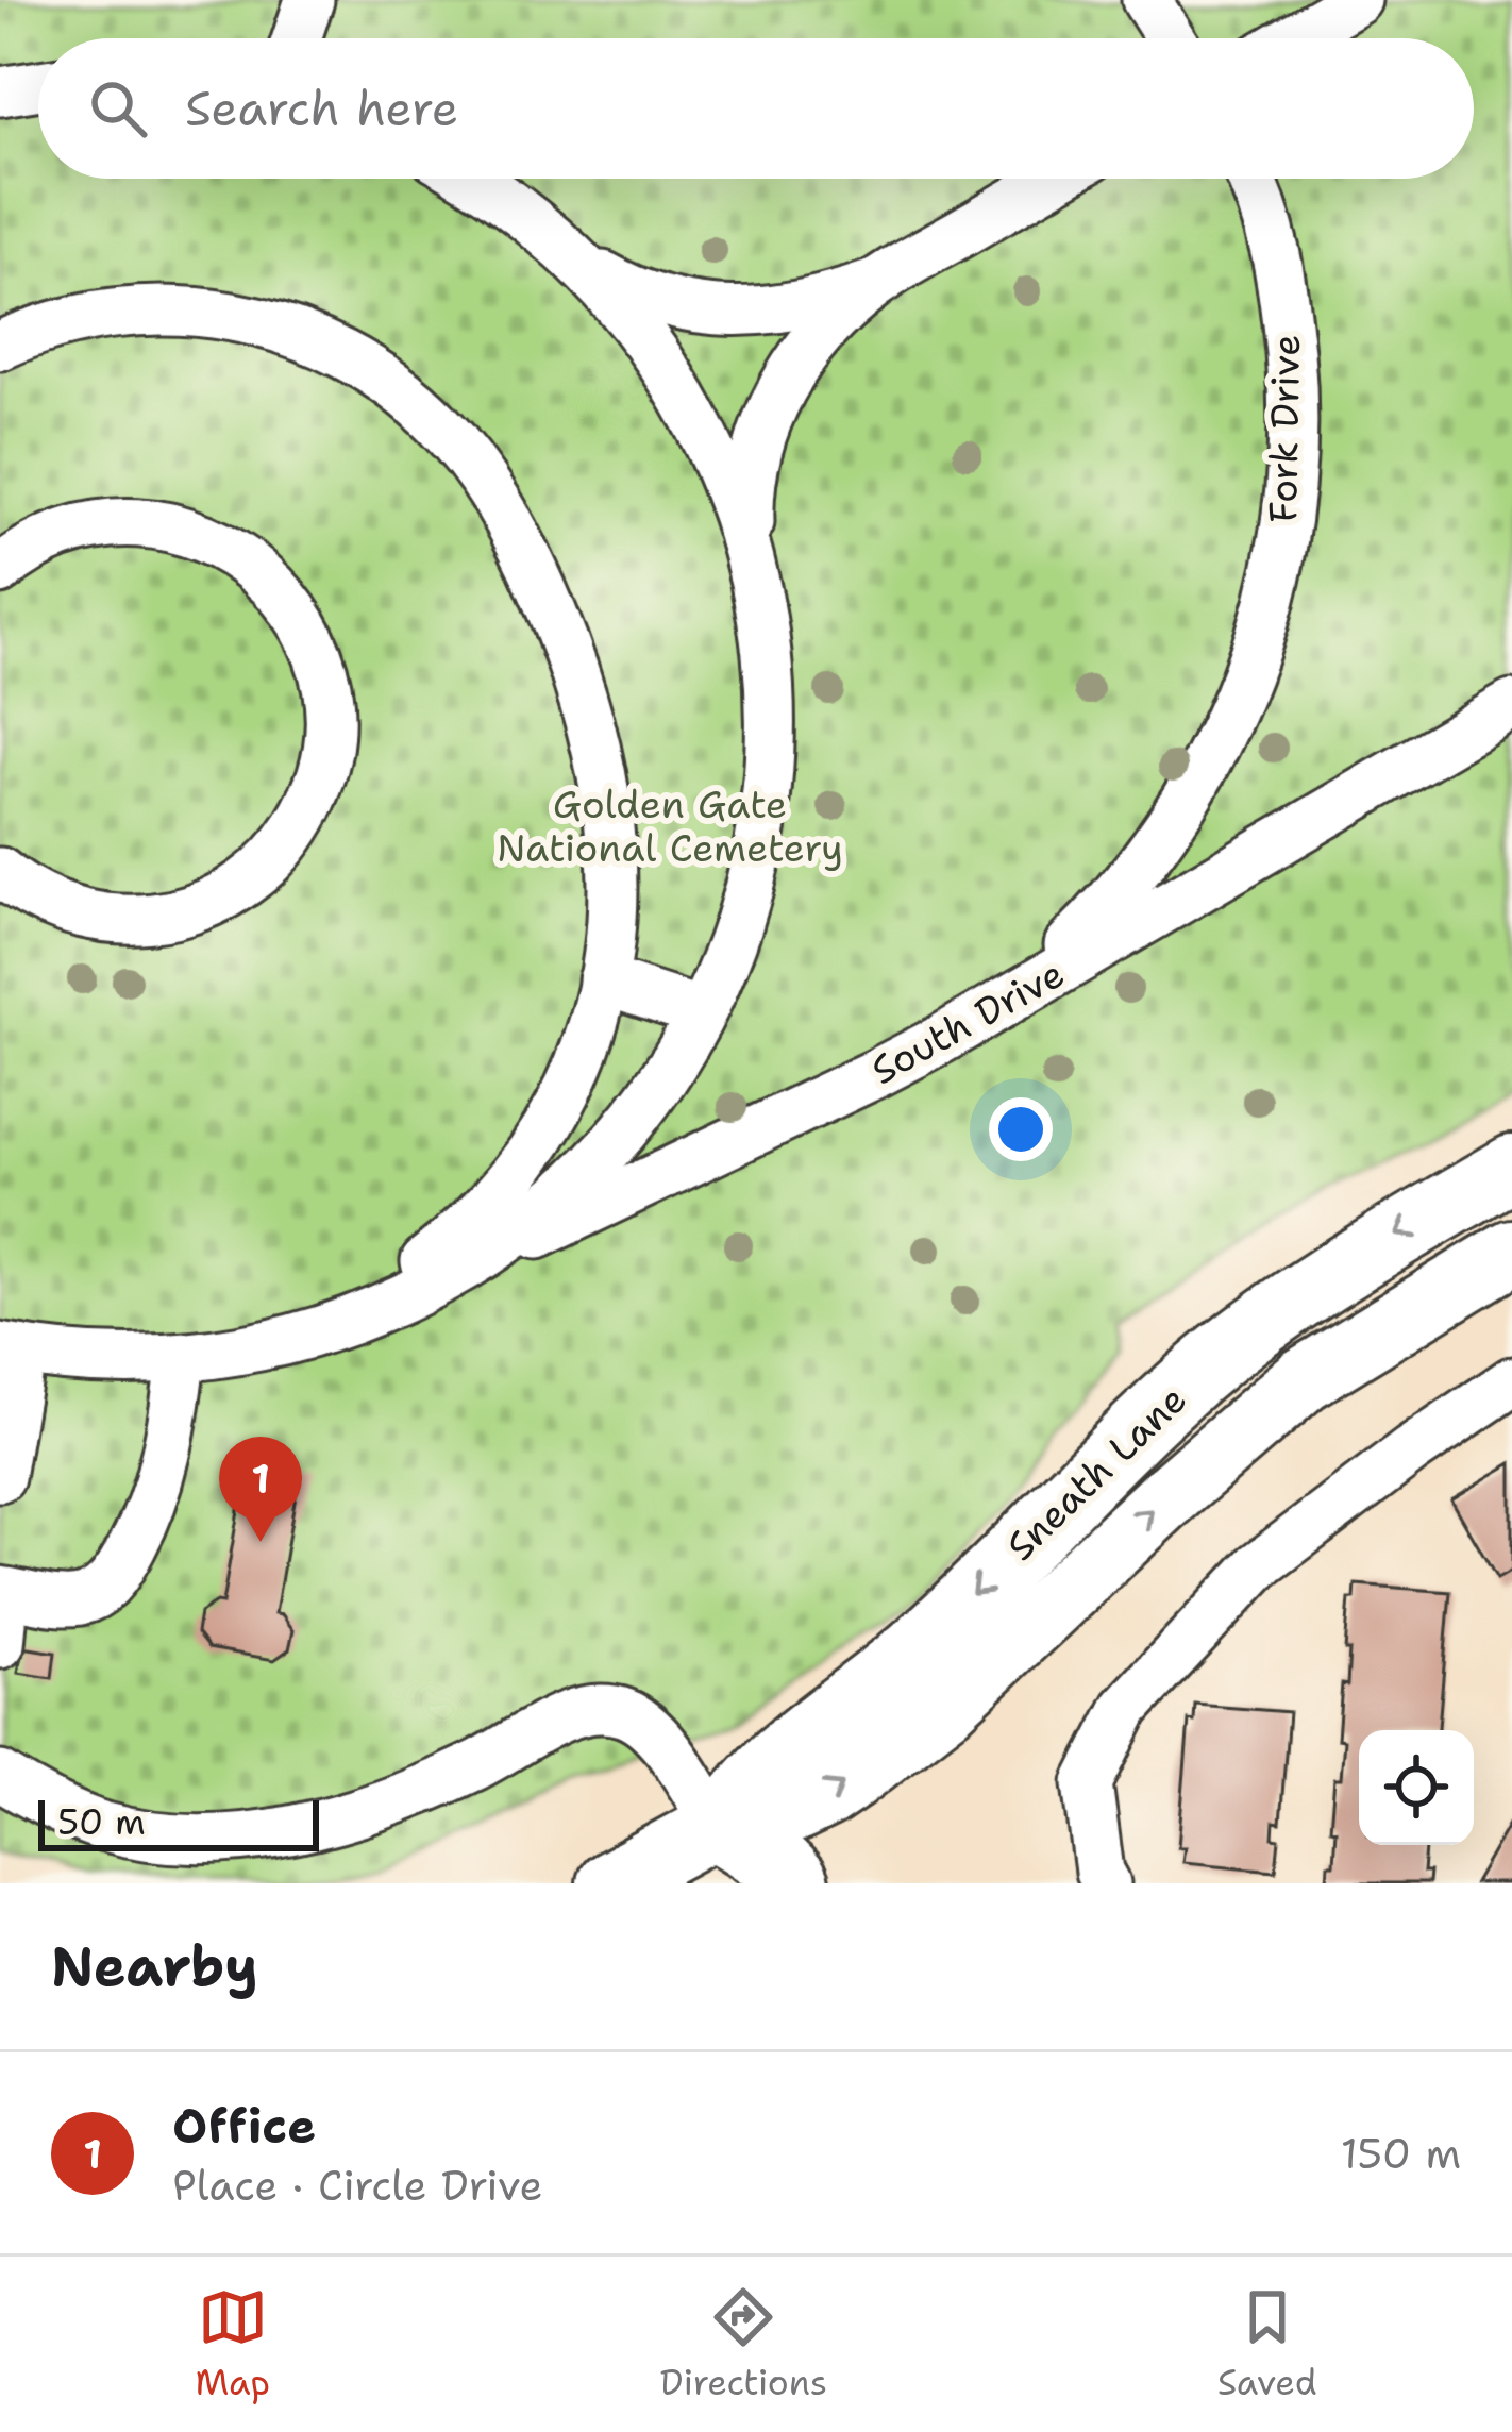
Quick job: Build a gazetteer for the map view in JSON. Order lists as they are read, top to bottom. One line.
{"streets":{"main road":["Sneath Lane"],"street":["Fork Drive","South Drive"]},"crossings":[["Fork Drive","South Drive"]],"parks":["Golden Gate National Cemetery"],"scale_bar":"50 m","page":{"search":"Search here","pins":"1","scale":"50 m","heading":"Nearby","list":[{"mark":"1","name":"Office","note":"Place · Circle Drive","value":"150 m"}],"nav":["Map","Directions","Saved"]}}
